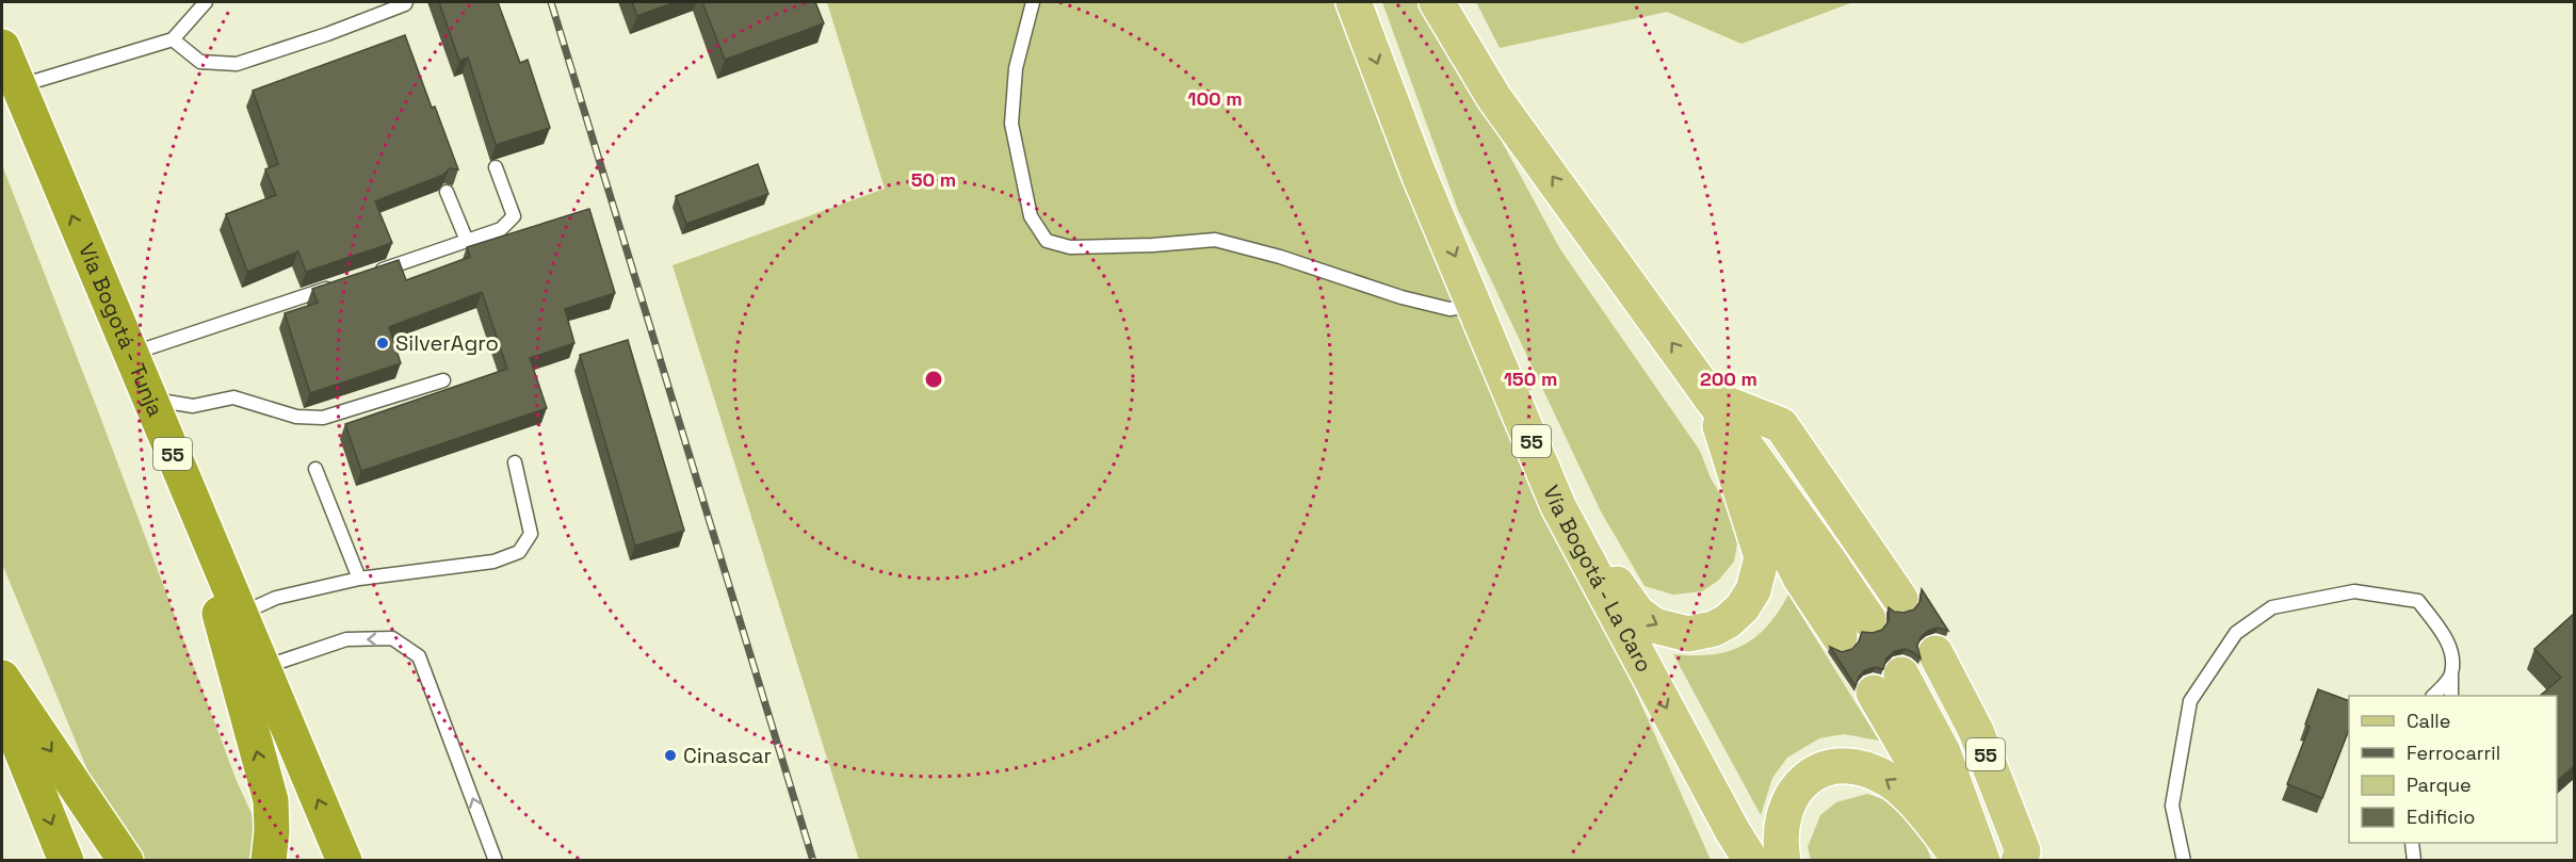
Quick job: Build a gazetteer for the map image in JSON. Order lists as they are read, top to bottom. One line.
{"streets":{"highway":["Vía Bogotá - Tunja","55"],"main road":["Vía Bogotá - La Caro"]},"places":["SilverAgro","Cinascar"],"legend":["Calle","Ferrocarril","Parque","Edificio"],"rings":["100 m","50 m","150 m","200 m"]}
